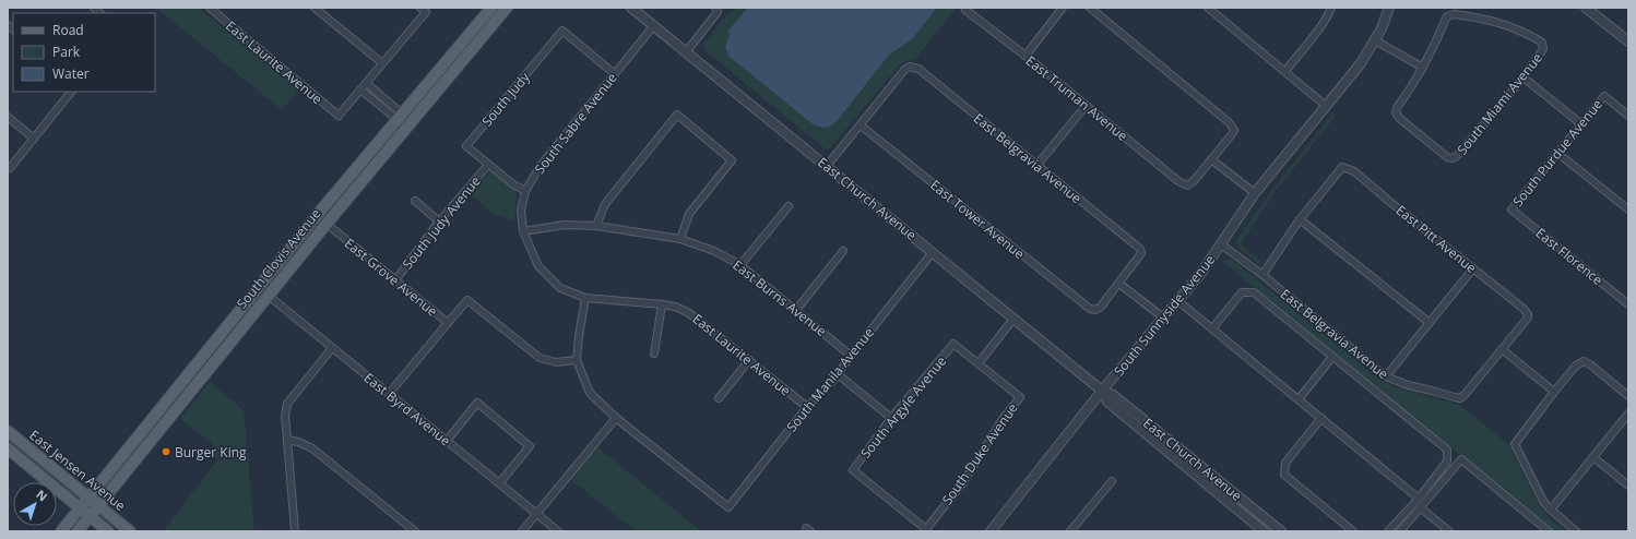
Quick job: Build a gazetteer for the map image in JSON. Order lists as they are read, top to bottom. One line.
{"streets":{"main road":["South Clovis Avenue","East Jensen Avenue"],"street":["East Laurite Avenue","East Truman Avenue","South Judy","South Miami Avenue","South Sabre Avenue","South Purdue Avenue","East Belgravia Avenue","East Church Avenue","East Tower Avenue","South Judy Avenue","East Pitt Avenue","East Florence","East Grove Avenue","East Burns Avenue","South Sunnyside Avenue","South Manila Avenue","South Argyle Avenue","East Byrd Avenue","South Duke Avenue"]},"crossings":[["East Laurite Avenue","South Sabre Avenue"],["East Laurite Avenue","East Burns Avenue"],["East Laurite Avenue","South Manila Avenue"],["South Judy","South Sabre Avenue"],["South Judy","South Judy Avenue"],["South Sabre Avenue","East Church Avenue"],["South Sabre Avenue","East Burns Avenue"],["South Purdue Avenue","East Florence"],["East Belgravia Avenue","East Tower Avenue"],["East Belgravia Avenue","East Pitt Avenue"],["East Belgravia Avenue","South Sunnyside Avenue"],["East Church Avenue","South Sunnyside Avenue"],["East Church Avenue","South Manila Avenue"],["South Judy Avenue","East Grove Avenue"],["South Clovis Avenue","East Grove Avenue"],["South Clovis Avenue","East Byrd Avenue"],["South Clovis Avenue","East Jensen Avenue"],["East Burns Avenue","South Manila Avenue"],["South Argyle Avenue","South Duke Avenue"]],"places":["Burger King"],"legend":["Road","Park","Water"],"north":"top right"}
